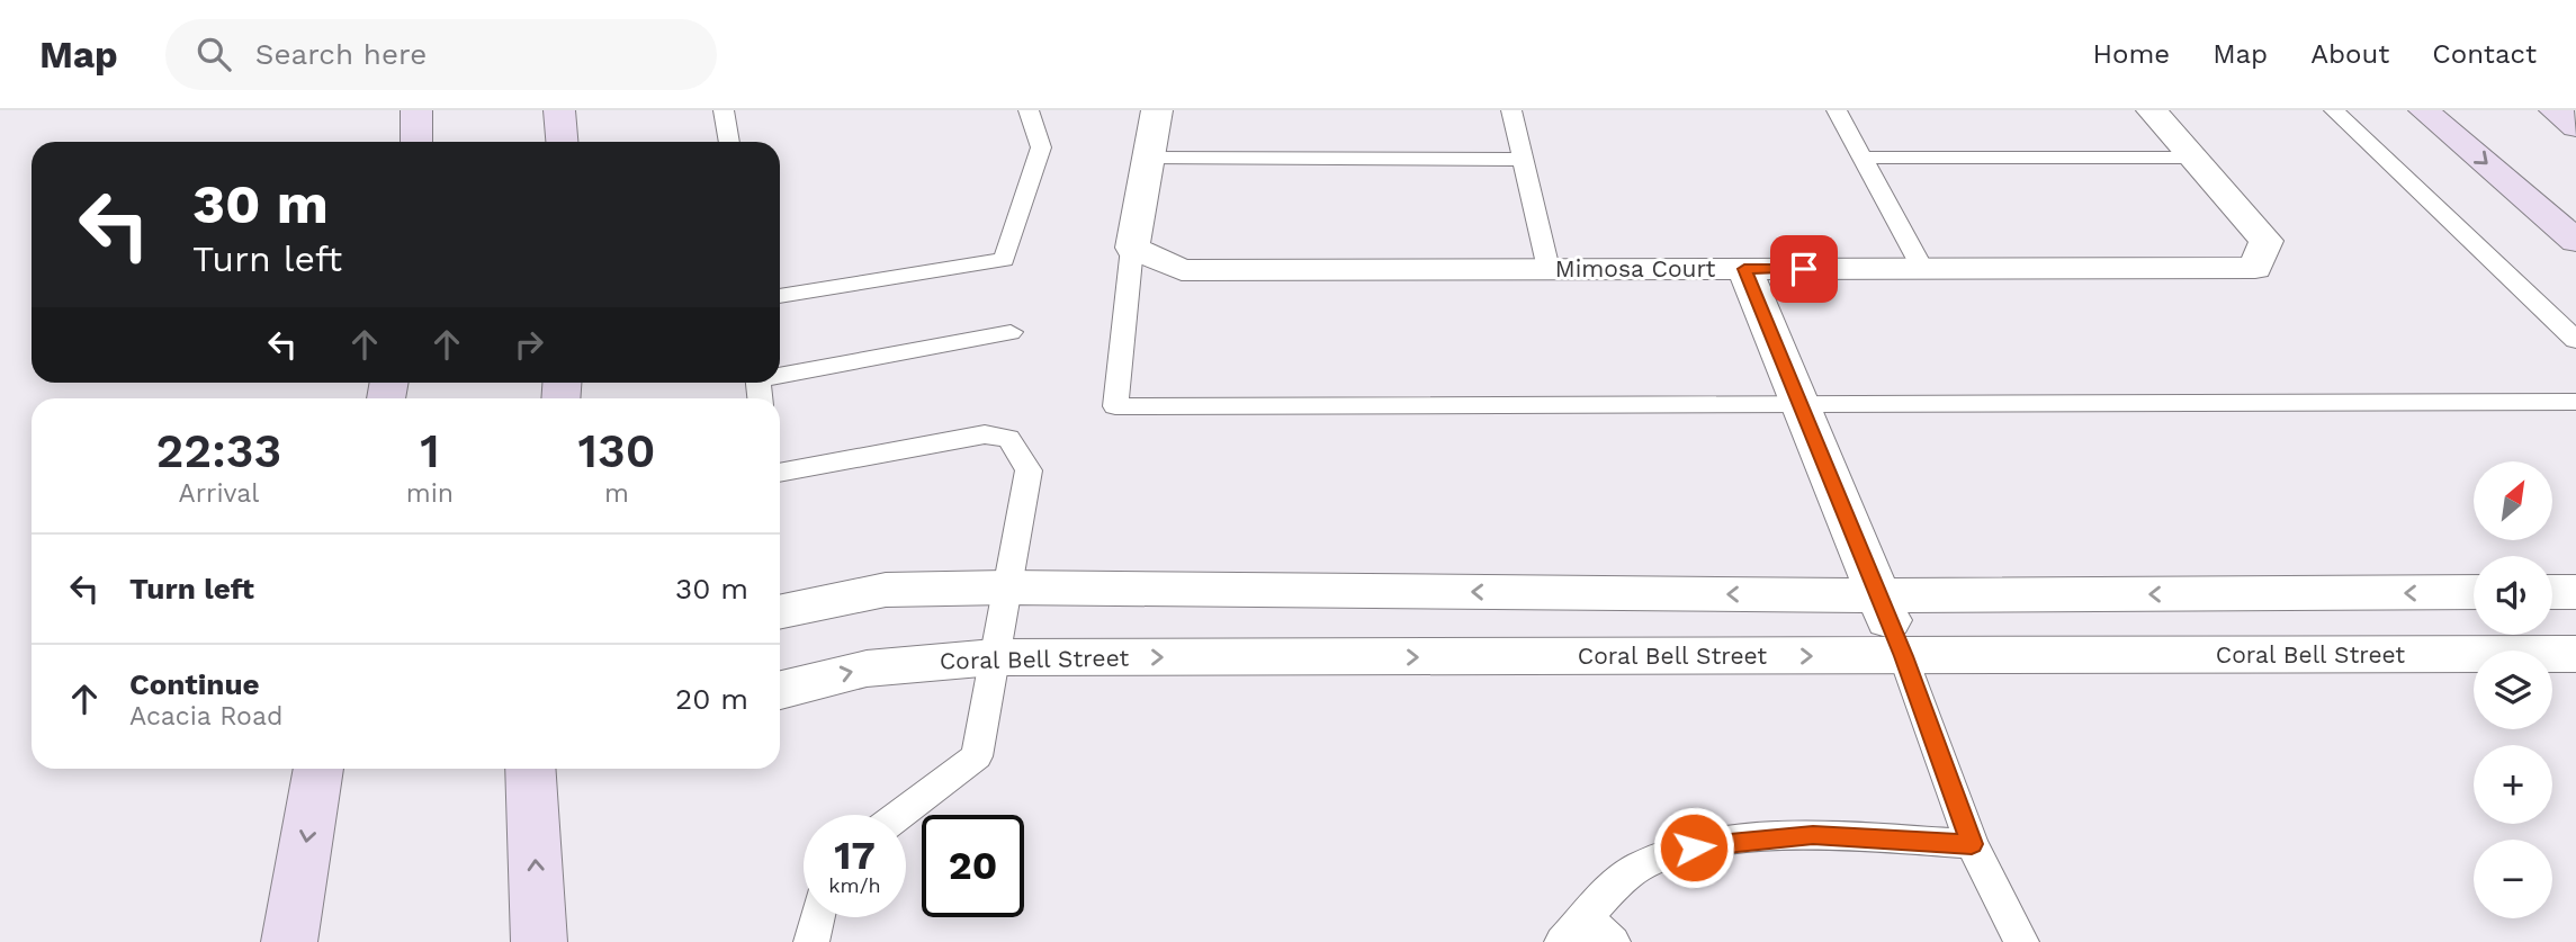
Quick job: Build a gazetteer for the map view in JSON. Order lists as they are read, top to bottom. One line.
{"streets":{"street":["Mimosa Court","Coral Bell Street"]},"north":"top right","page":{"header":"Map","search":"Search here","nav":["Home","Map","About","Contact"],"turn":["30 m","Turn left"],"eta":["22:33","Arrival","1","min","130","m"],"map_buttons":["+","−"],"list":[{"name":"Turn left","value":"30 m"},{"name":"Continue","note":"Acacia Road","value":"20 m"}],"speed":"17 km/h","limit":"20"}}
